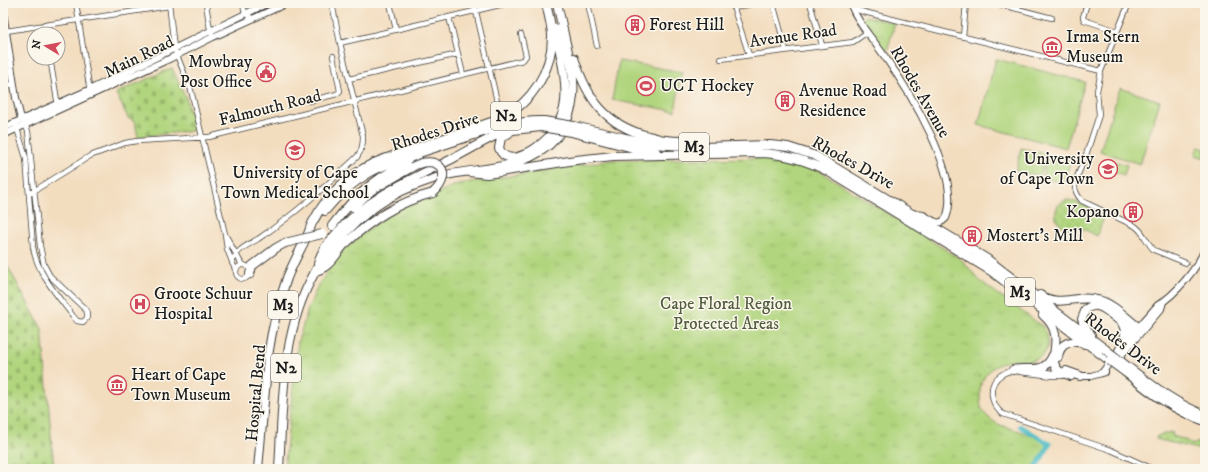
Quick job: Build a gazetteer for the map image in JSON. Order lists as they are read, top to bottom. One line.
{"streets":{"highway":["N2","Rhodes Drive","M3","Hospital Bend"],"main road":["Main Road","Rhodes Avenue"],"street":["Avenue Road","Falmouth Road"]},"crossings":[["Avenue Road","Rhodes Avenue"],["Rhodes Avenue","Rhodes Drive"],["N2","Rhodes Drive"],["N2","Hospital Bend"],["Rhodes Drive","Hospital Bend"]],"parks":["Cape Floral Region Protected Areas"],"places":{"building":["Forest Hill","Avenue Road Residence","Kopano","Mostert's Mill"],"museum":["Irma Stern Museum","Heart of Cape Town Museum"],"public building":["Mowbray Post Office"],"sports":["UCT Hockey"],"school or university":["University of Cape Town Medical School","University of Cape Town"],"hospital":["Groote Schuur Hospital"]},"north":"left"}
